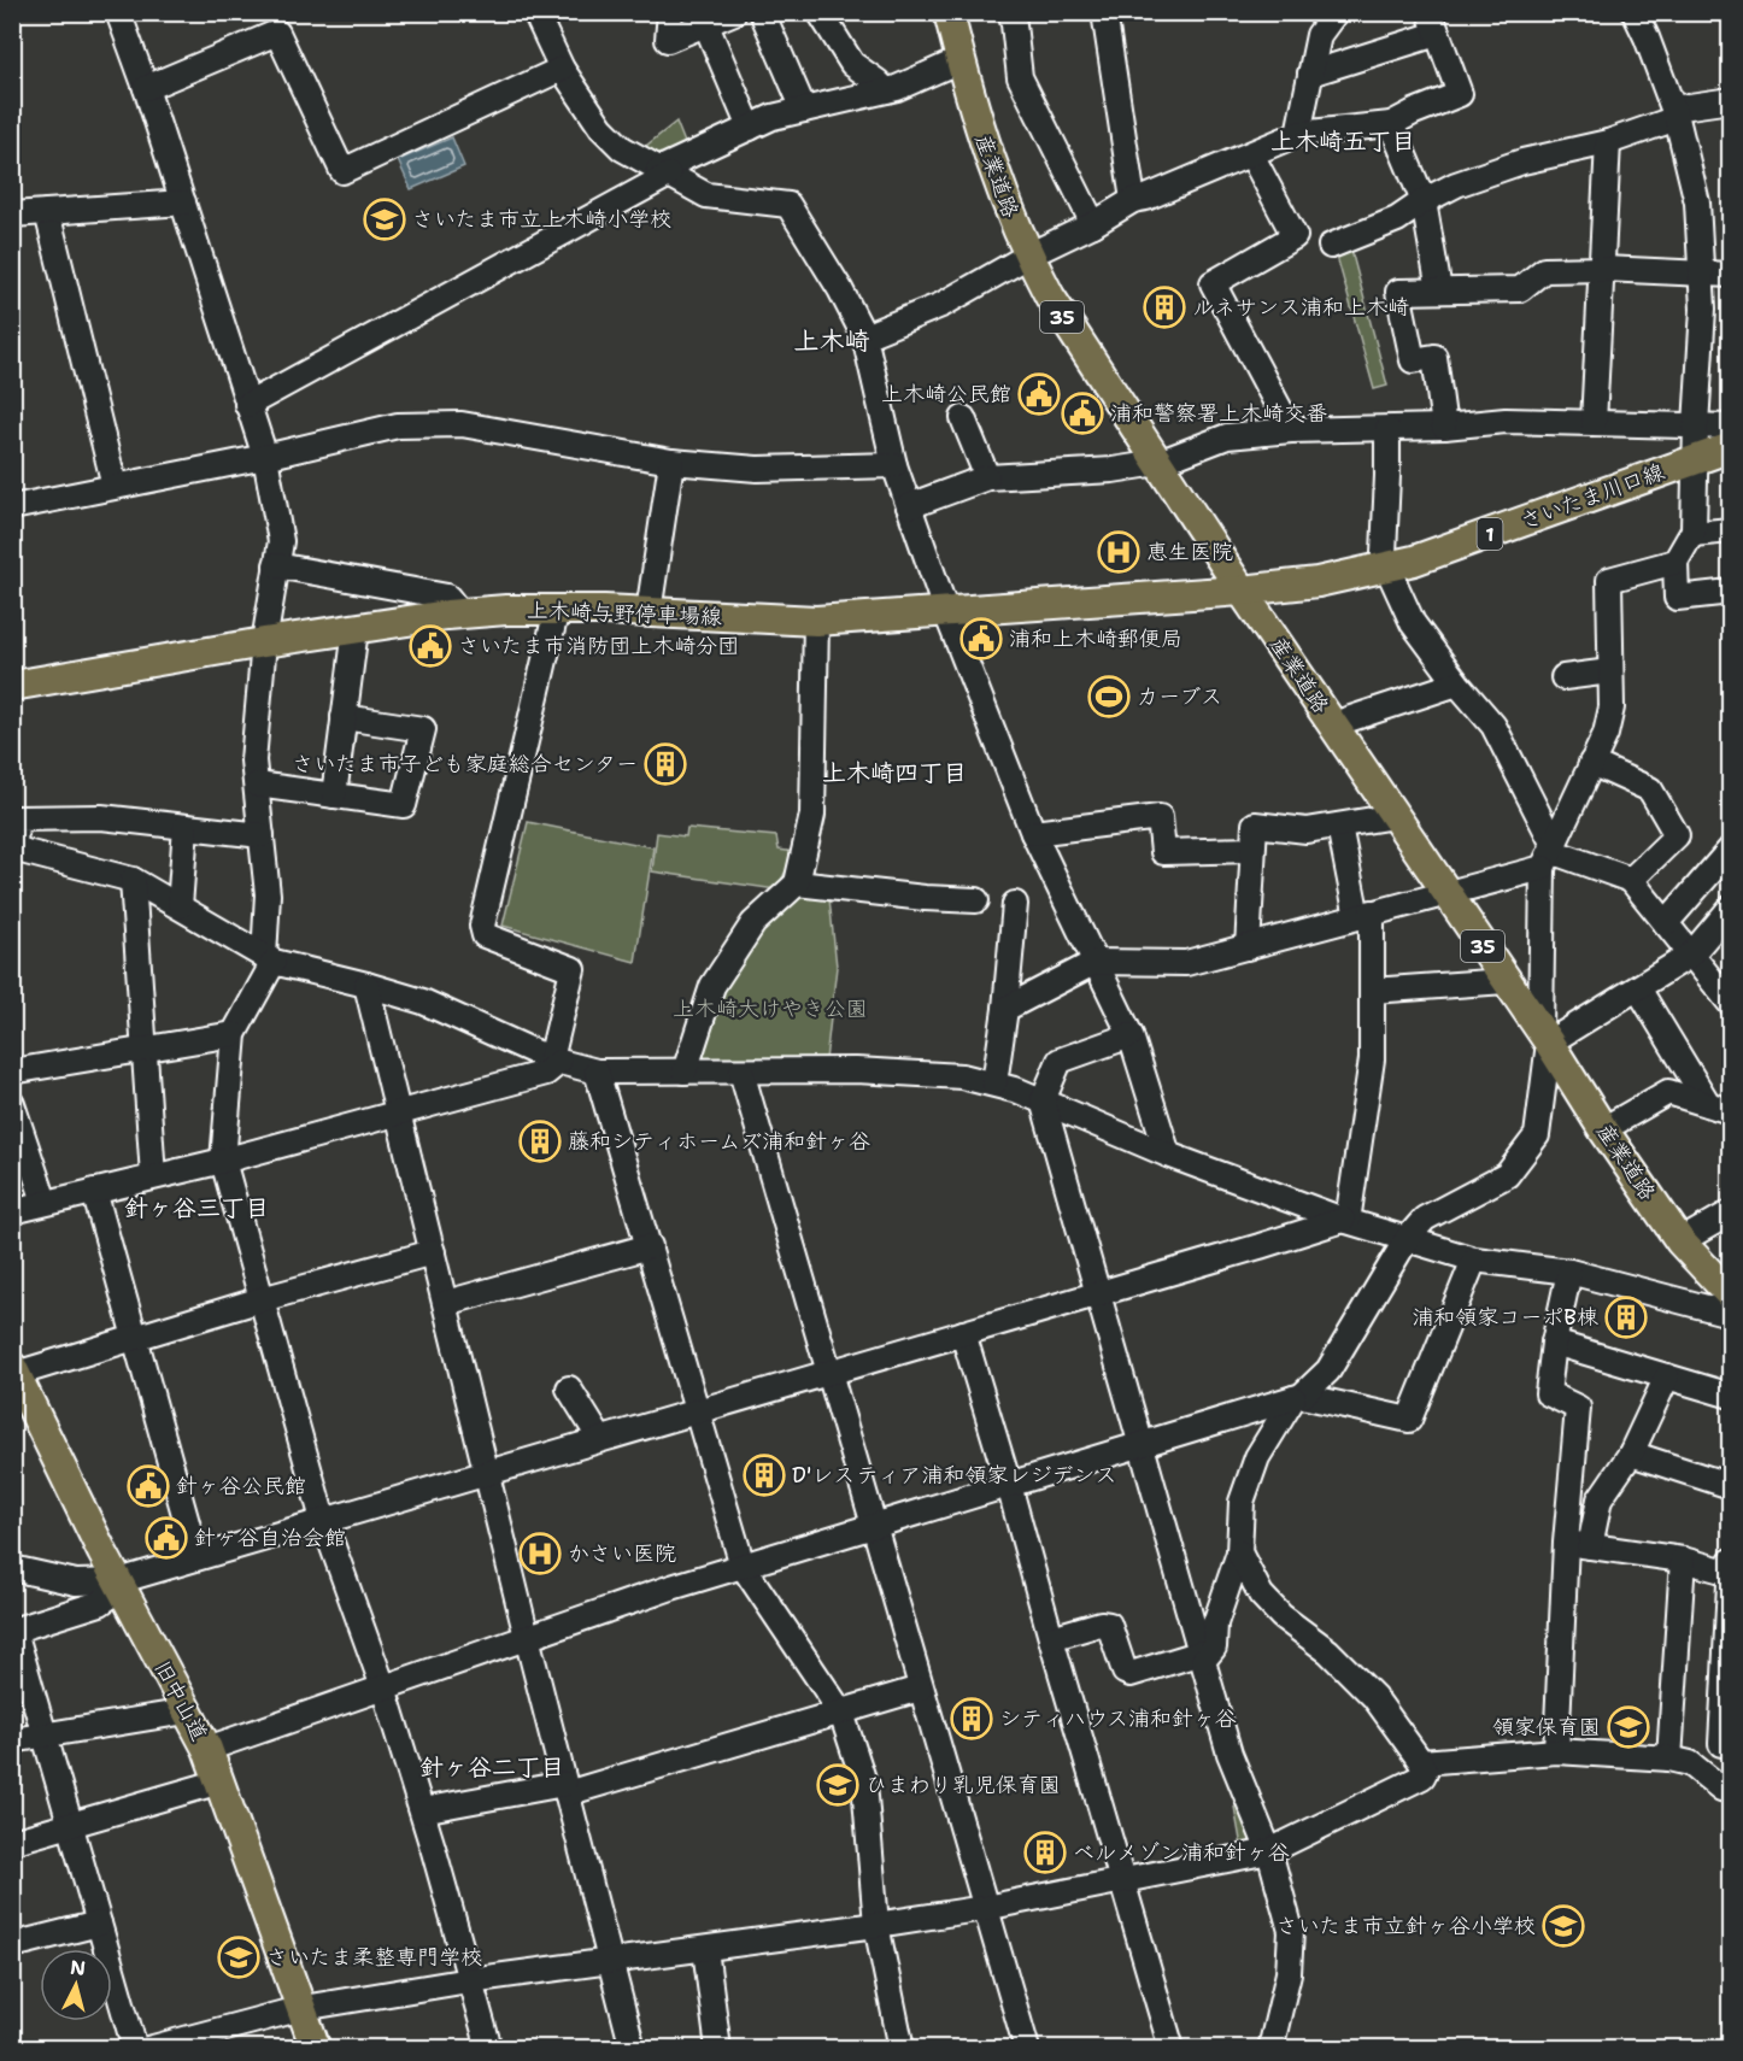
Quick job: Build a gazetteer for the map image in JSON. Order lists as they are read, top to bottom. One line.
{"streets":{"main road":["産業道路","35","さいたま川口線","1","上木崎与野停車場線","旧中山道"]},"crossings":[["産業道路","さいたま川口線"],["産業道路","上木崎与野停車場線"],["さいたま川口線","上木崎与野停車場線"]],"districts":["上木崎五丁目","上木崎","上木崎四丁目","針ヶ谷三丁目","針ヶ谷二丁目"],"parks":["上木崎大けやき公園"],"places":{"school or university":["さいたま市立上木崎小学校","領家保育園","ひまわり乳児保育園","さいたま市立針ヶ谷小学校","さいたま柔整専門学校"],"building":["ルネサンス浦和上木崎","さいたま市子ども家庭総合センター","藤和シティホームズ浦和針ヶ谷","浦和領家コーポB棟","D'レスティア浦和領家レジデンス","シティハウス浦和針ヶ谷","ベルメゾン浦和針ヶ谷"],"public building":["上木崎公民館","浦和警察署上木崎交番","浦和上木崎郵便局","さいたま市消防団上木崎分団","針ヶ谷公民館","針ヶ谷自治会館"],"hospital":["恵生医院","かさい医院"],"sports":["カーブス"]},"north":"top"}
